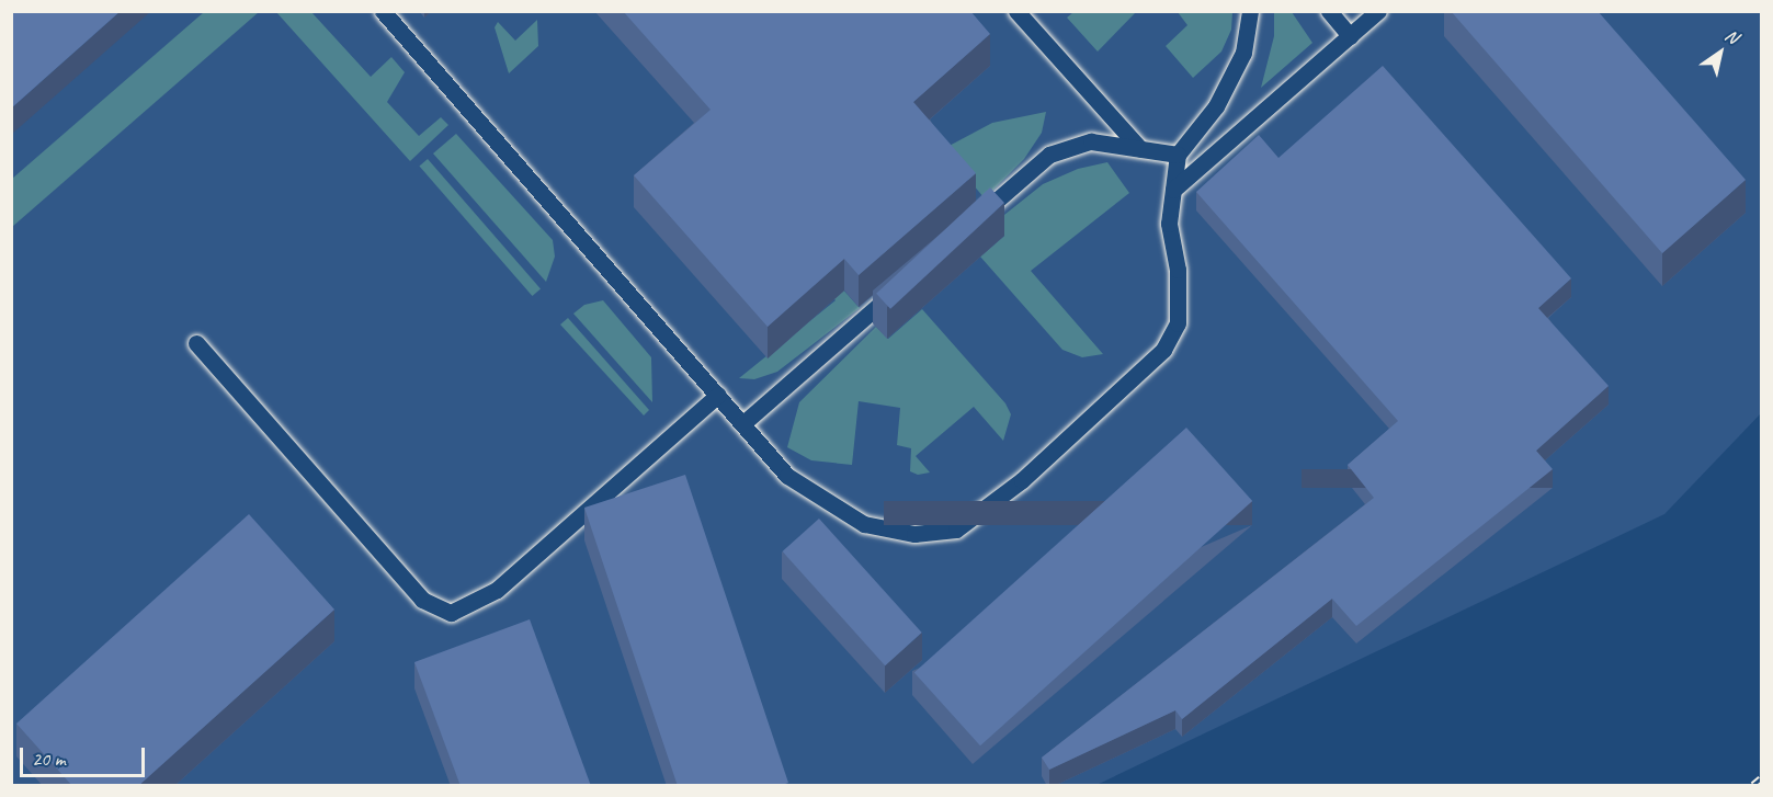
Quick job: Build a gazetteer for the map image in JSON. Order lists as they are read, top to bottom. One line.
{"scale_bar":"20 m","north":"top right"}
